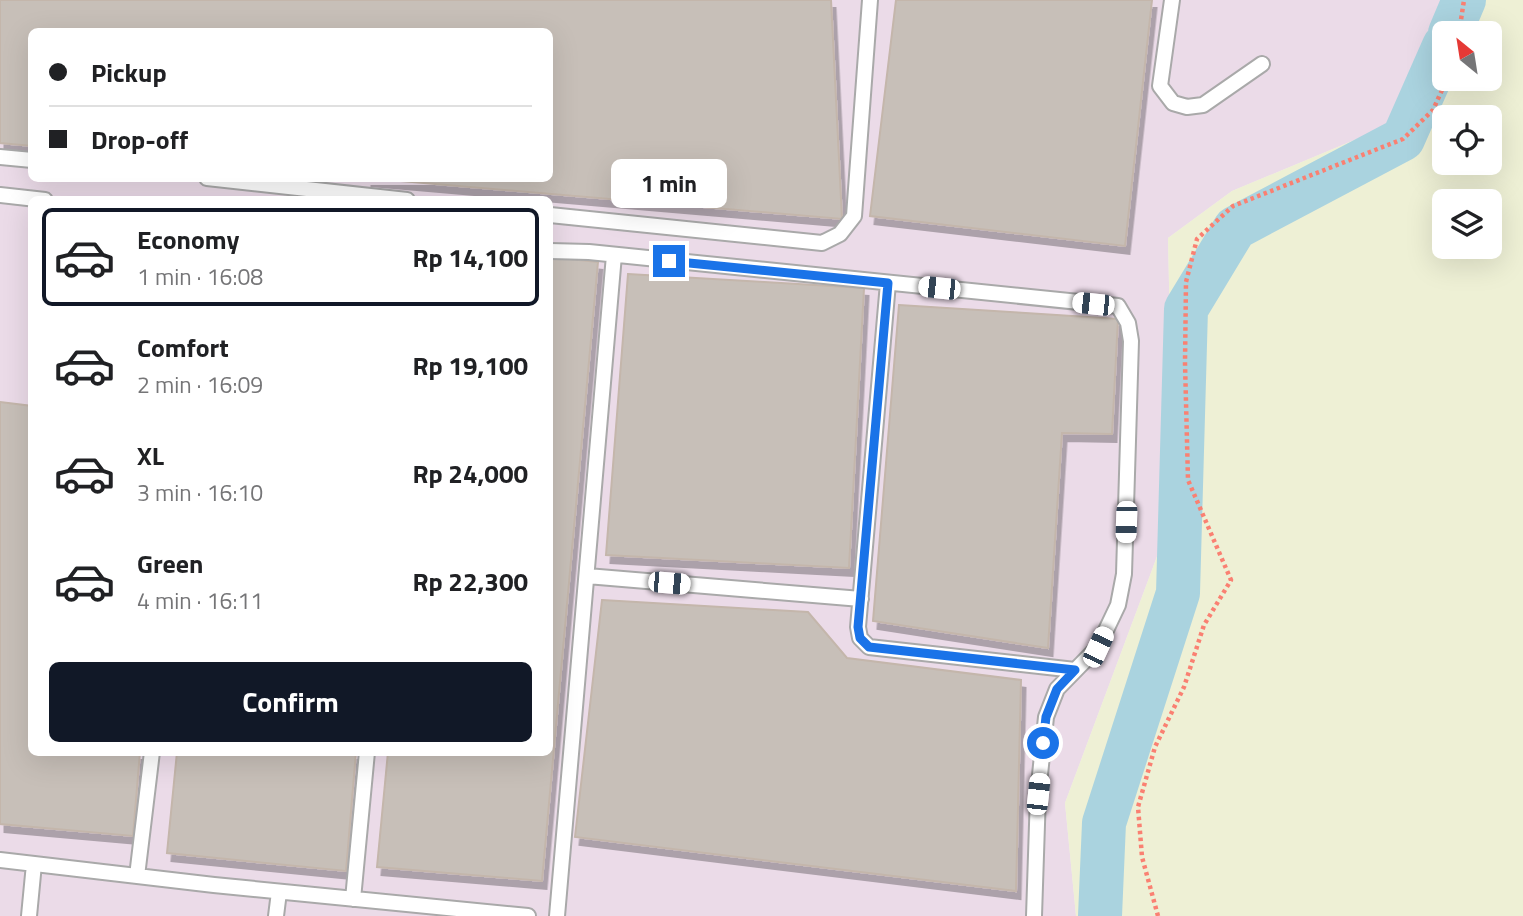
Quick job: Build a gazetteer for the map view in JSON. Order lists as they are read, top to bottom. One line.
{"north":"top left","page":{"banner":["Pickup","Drop-off"],"bubble":"1 min","list":[{"name":"Economy","note":"1 min · 16:08","value":"Rp 14,100"},{"name":"Comfort","note":"2 min · 16:09","value":"Rp 19,100"},{"name":"XL","note":"3 min · 16:10","value":"Rp 24,000"},{"name":"Green","note":"4 min · 16:11","value":"Rp 22,300"}],"buttons":"Confirm"}}
